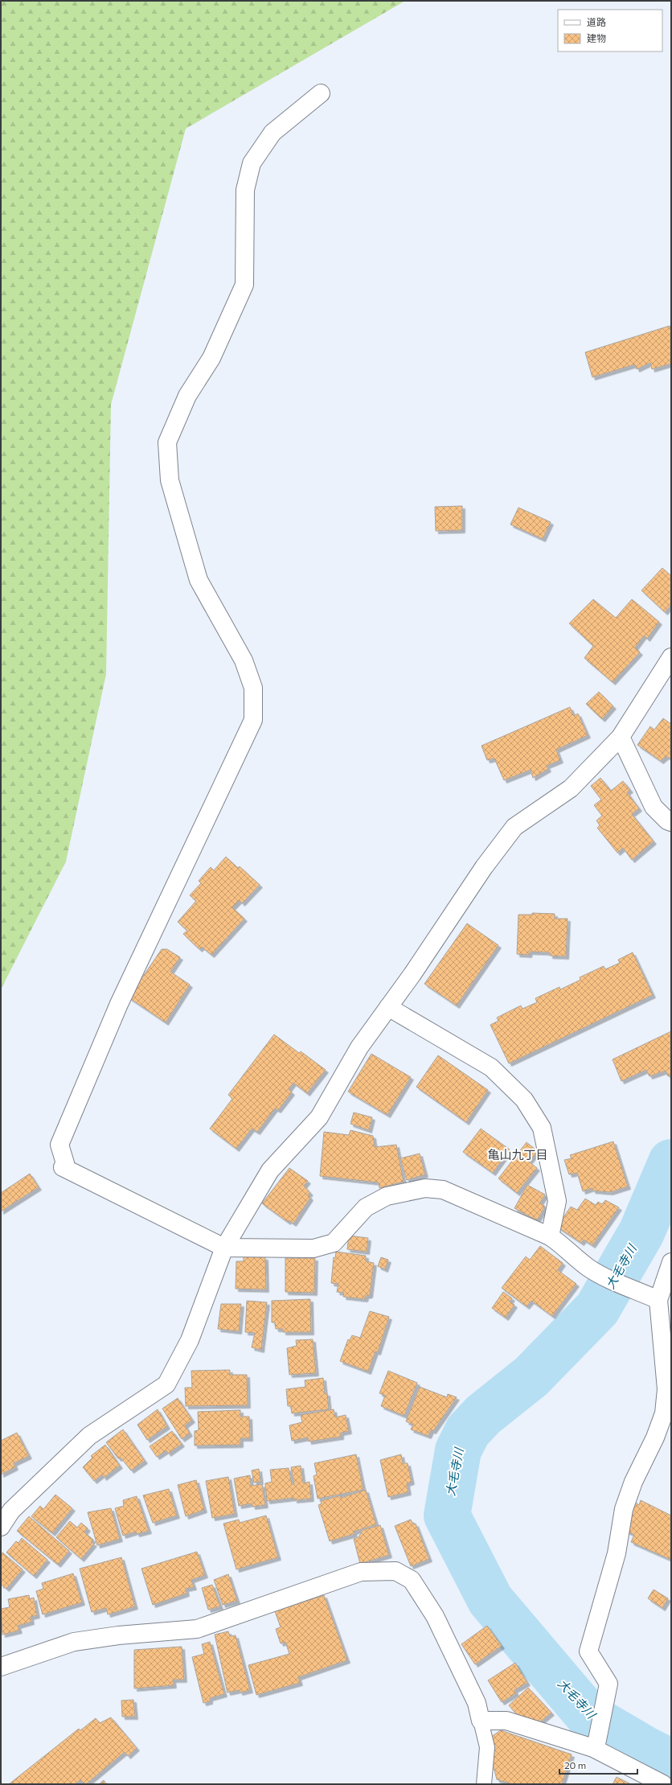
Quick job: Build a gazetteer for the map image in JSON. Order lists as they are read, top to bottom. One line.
{"districts":["亀山九丁目"],"water":["大毛寺川"],"legend":["道路","建物"],"scale_bar":"20 m"}
